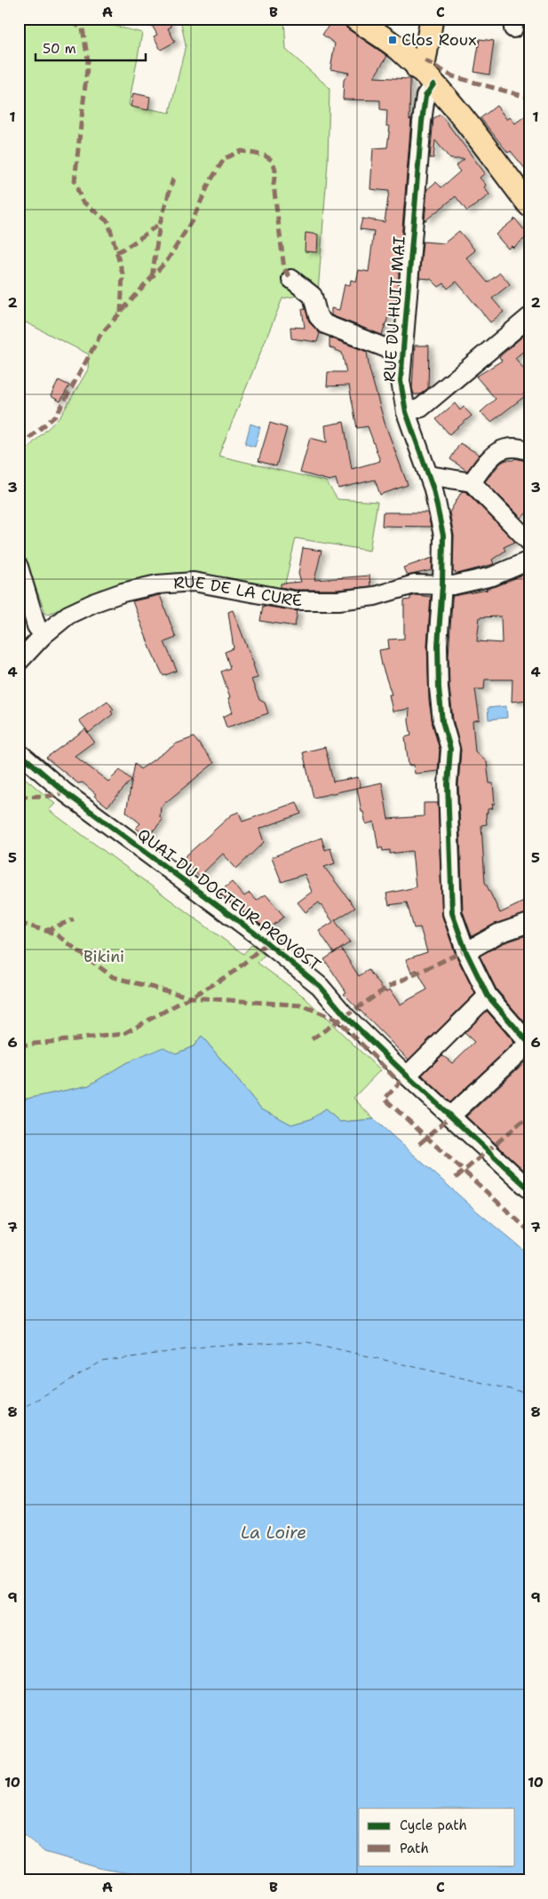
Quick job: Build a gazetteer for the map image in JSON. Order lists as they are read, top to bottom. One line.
{"streets":{"street":["RUE DU HUIT MAI","RUE DE LA CURÉ","QUAI DU DOCTEUR PROVOST"]},"crossings":[["RUE DU HUIT MAI","RUE DE LA CURÉ"]],"water":["La Loire"],"parks":["Bikini"],"places":{"transit":["Clos Roux"]},"legend":["Cycle path","Path"],"scale_bar":"50 m","grid":{"columns":["A","B","C"],"rows":["1","2","3","4","5","6","7","8","9","10"]}}
